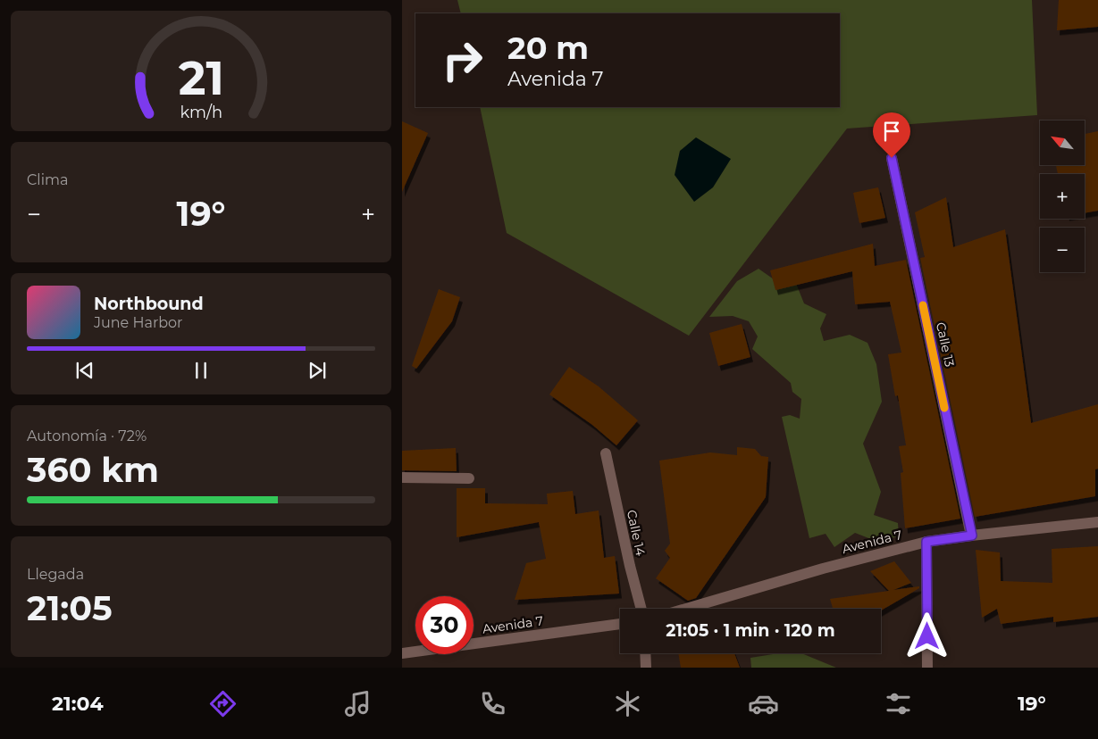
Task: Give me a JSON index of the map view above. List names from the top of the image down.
{
  "streets": {
    "street": ["Calle 13", "Calle 14", "Avenida 7"]
  },
  "crossings": [
    ["Calle 13", "Avenida 7"]
  ],
  "north": "top left",
  "page": {
    "turn": ["20 m", "Avenida 7"],
    "map_buttons": ["+", "−"],
    "tile": [
      "Clima",
      ["Autonomía · 72%", "360 km"],
      ["Llegada", "21:05"]
    ],
    "heat": ["−", "19°", "+"],
    "song": ["Northbound", "June Harbor"],
    "limit": "30",
    "trip": "21:05 · 1 min · 120 m",
    "tabs": ["21:04", "19°"],
    "gauge": ["21", "km/h"]
  }
}
